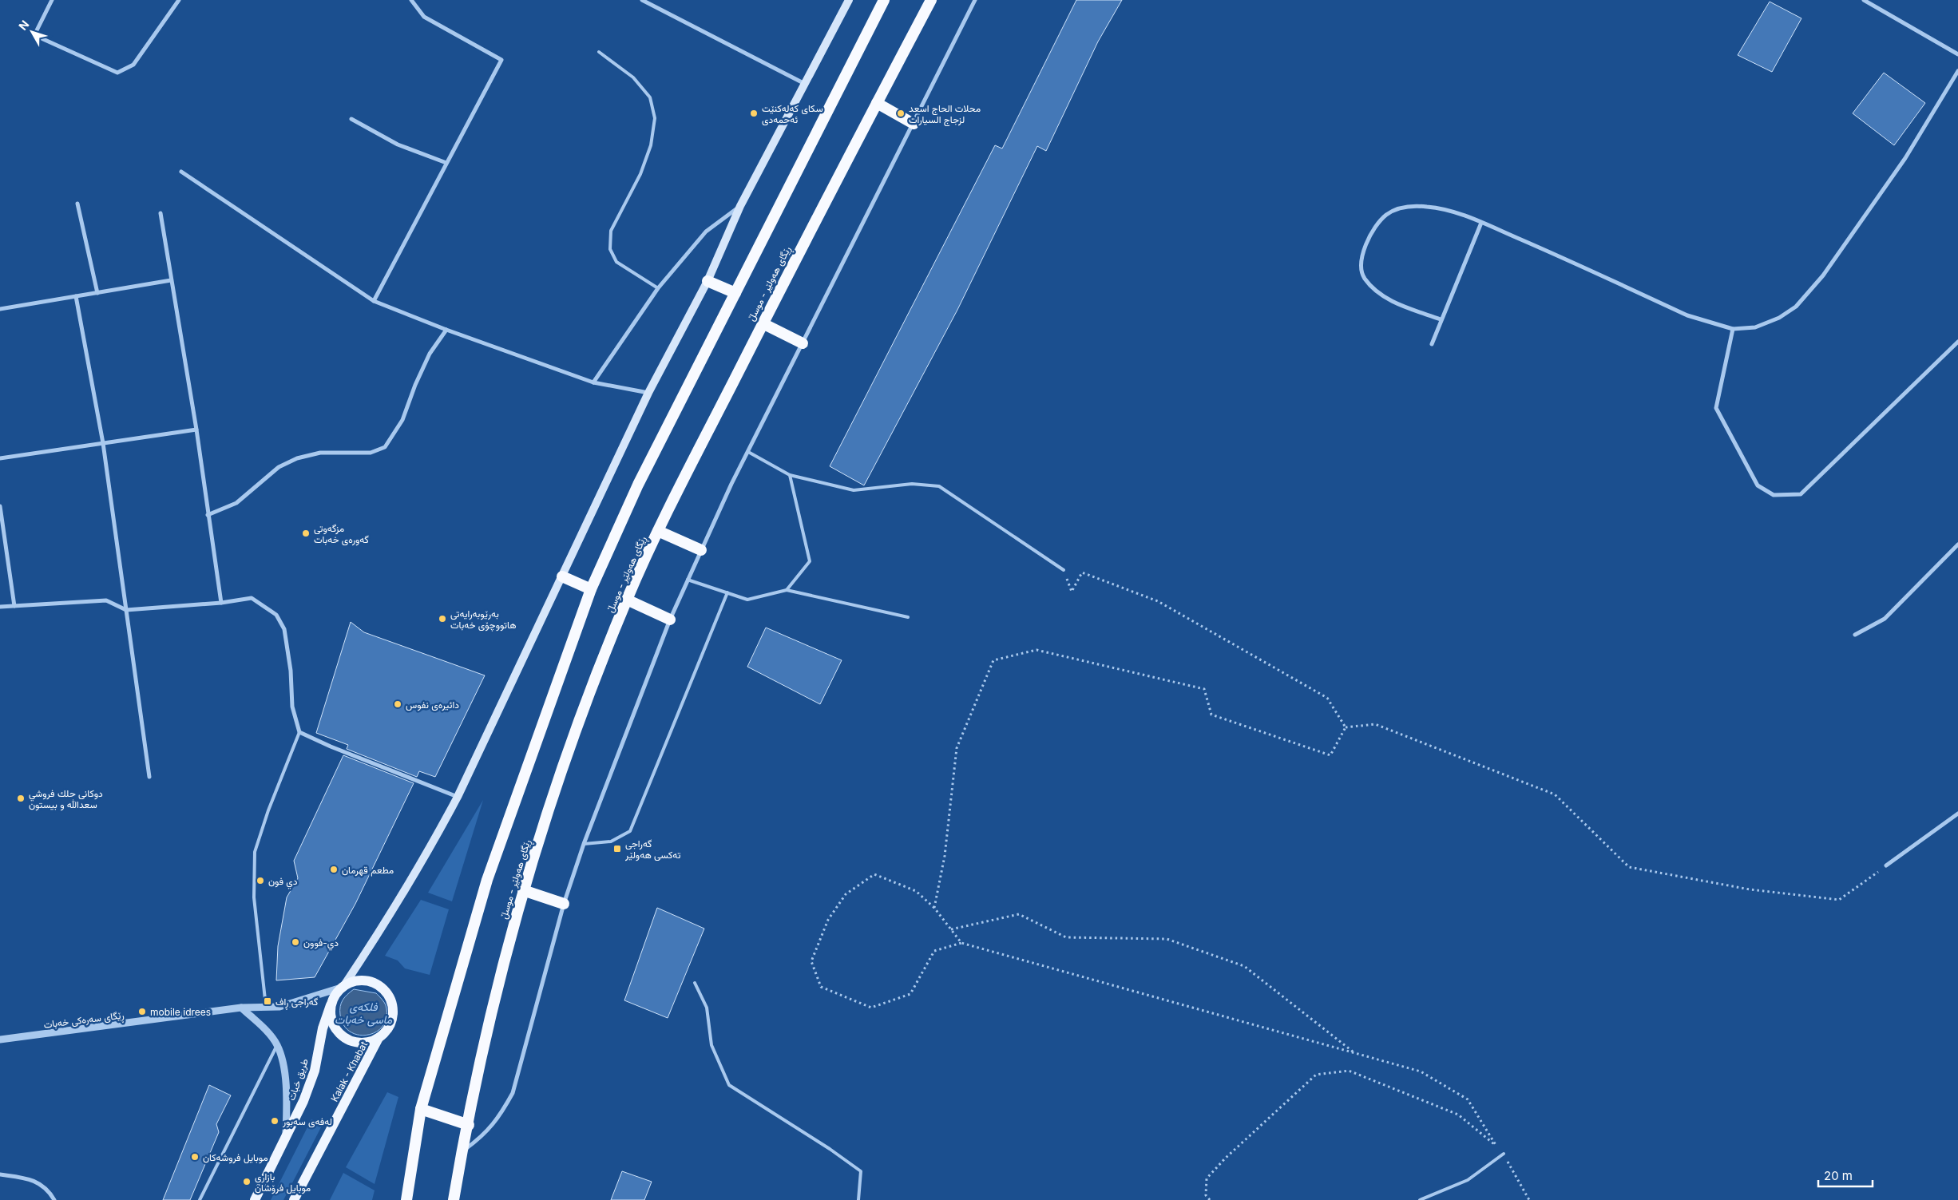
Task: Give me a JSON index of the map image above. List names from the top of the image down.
{
  "streets": {
    "highway": ["ڕێگای هەولێر - موسڵ"],
    "main road": ["Kalak - Khabat", "طريق خبات"],
    "street": ["ڕێگای سەرەکی خەبات"]
  },
  "crossings": [
    ["ڕێگای سەرەکی خەبات", "Kalak - Khabat"],
    ["ڕێگای سەرەکی خەبات", "طريق خبات"],
    ["Kalak - Khabat", "طريق خبات"]
  ],
  "water": ["فلکەی ماسی خەبات"],
  "places": {
    "other": [
      "سکای کەلەکنێت ئەحمەدی",
      "محلات الحاج اسعد لزجاج السيارات",
      "مزگەوتى گەورەى خەبات",
      "به‌رێوبه‌رایه‌تی هاتووچۆی خه‌بات",
      "دائیرەی نفوس",
      "دوكانى جلك فروشي سعدالله و بيستون",
      "مطعم قهرمان",
      "دي فون",
      "دي-فوون",
      "mobile idrees",
      "لەفەی سەبور",
      "موبایل فروشەکان",
      "بازاڕی موبایل فرۆشان"
    ],
    "transit": ["گەراجی تەکسی هەولێر", "گەراجی ڕاف"]
  },
  "scale_bar": "20 m",
  "north": "top left"
}
